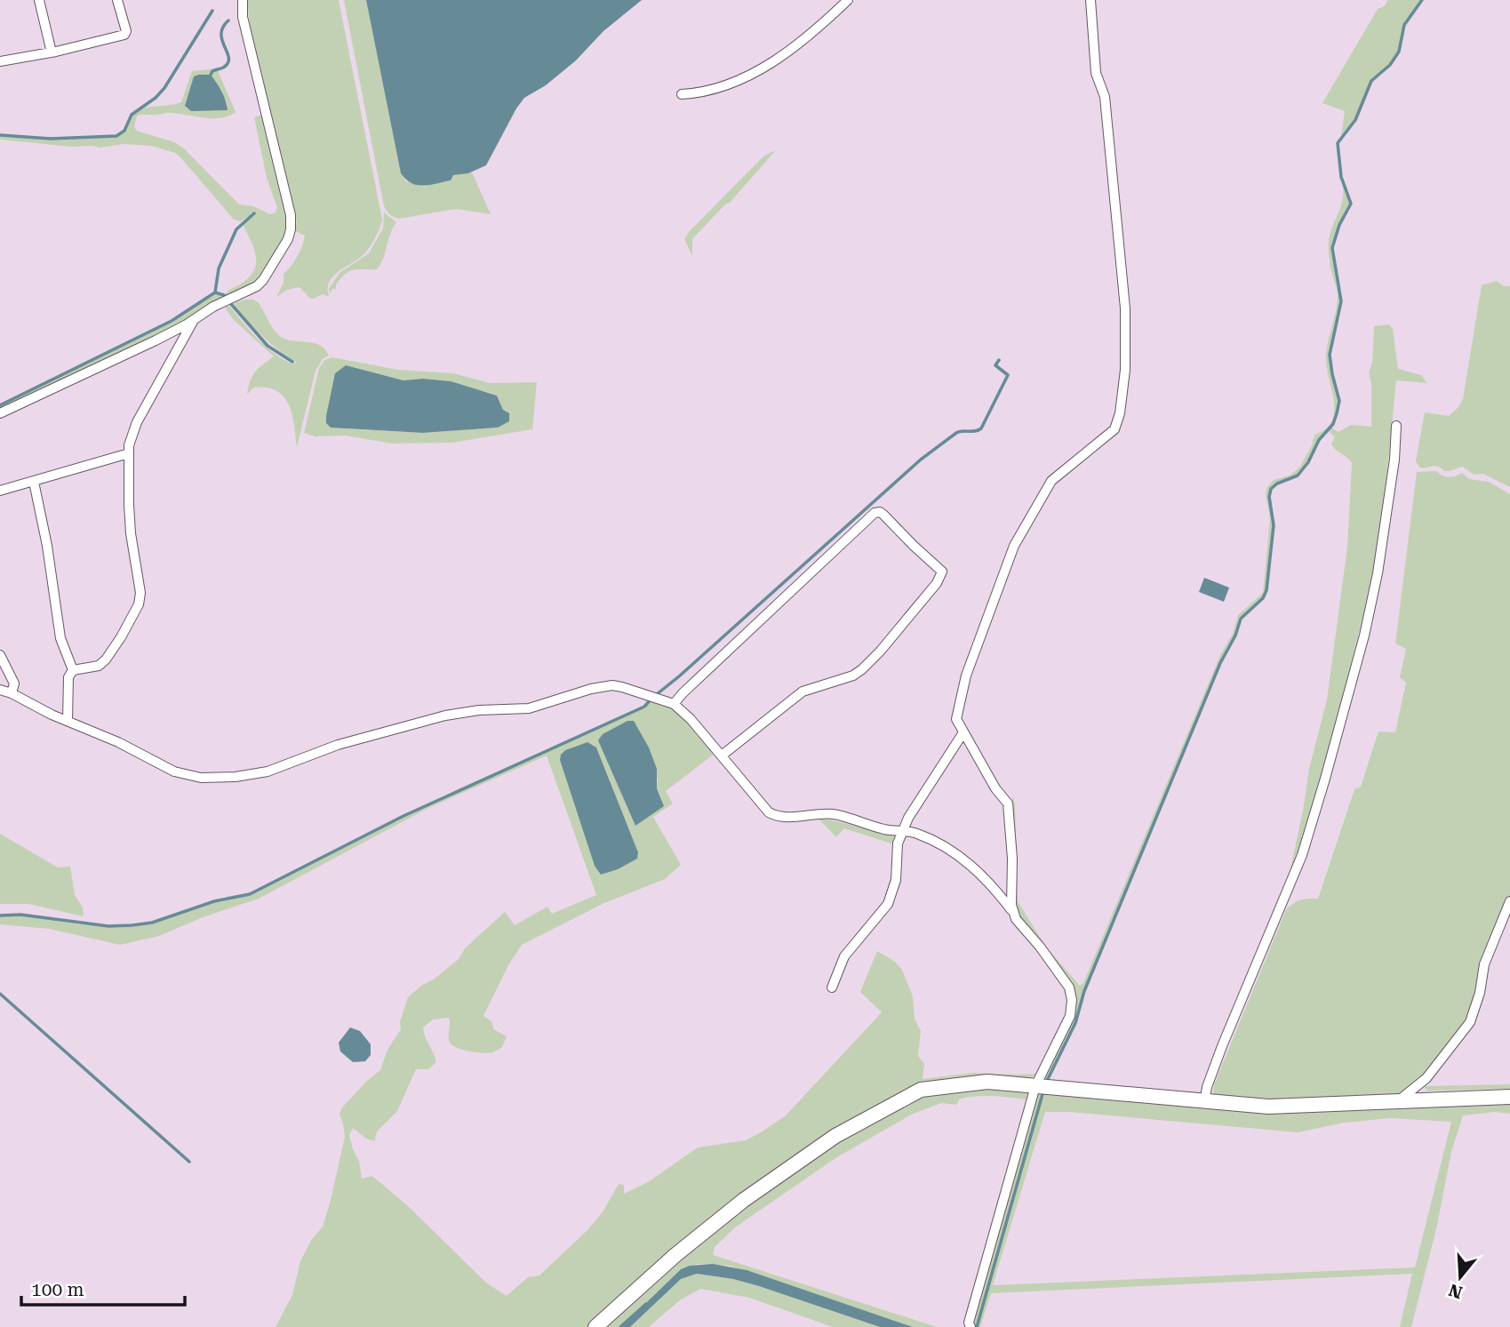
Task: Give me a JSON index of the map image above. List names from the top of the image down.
{
  "scale_bar": "100 m",
  "north": "bottom"
}
